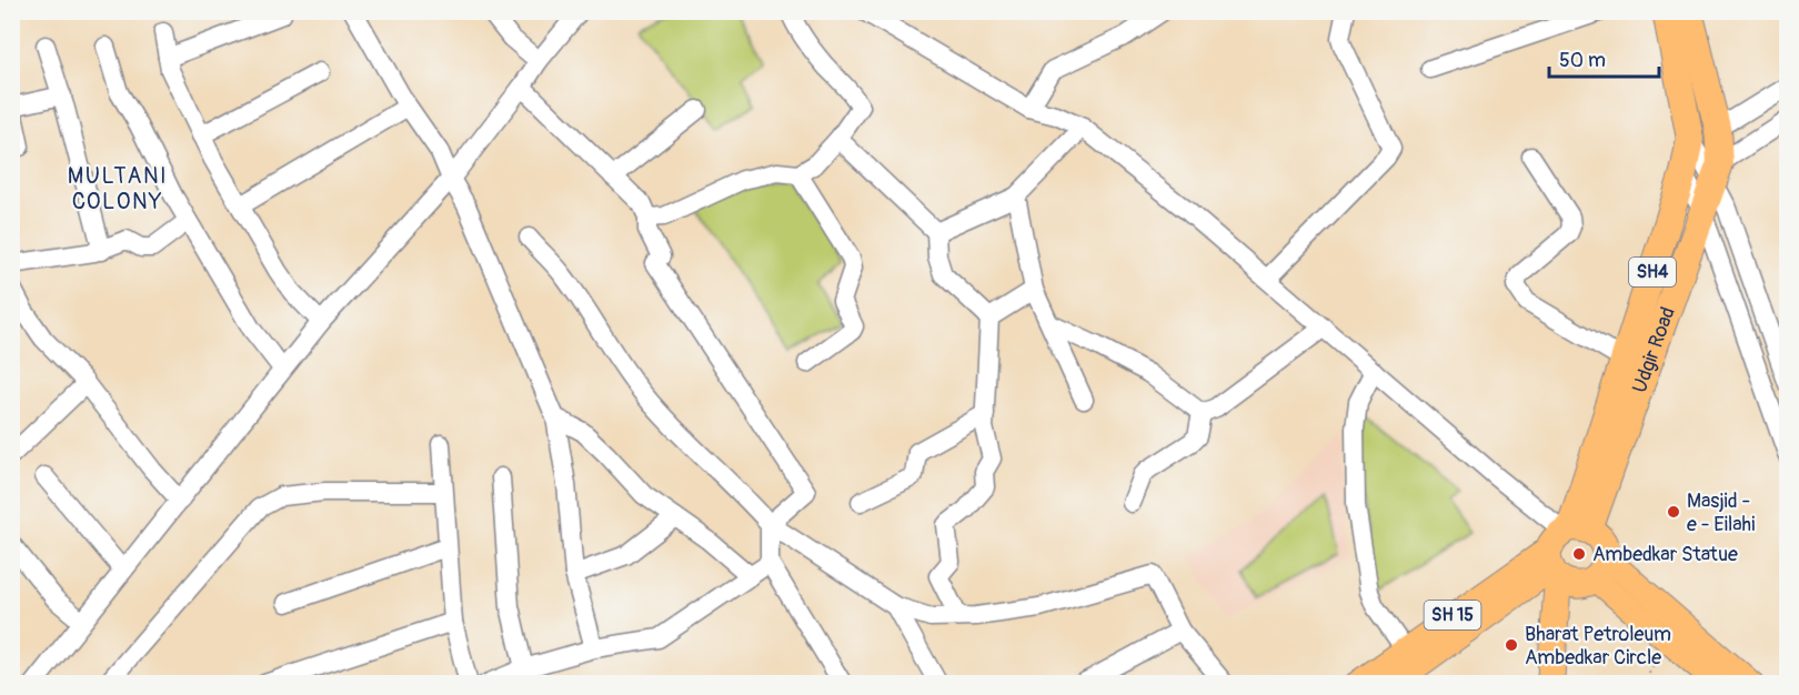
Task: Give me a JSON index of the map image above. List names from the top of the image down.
{
  "streets": {
    "highway": ["SH4", "Udgir Road"],
    "main road": ["SH 15"]
  },
  "crossings": [
    ["Udgir Road", "SH 15"]
  ],
  "districts": ["MULTANI COLONY"],
  "places": ["Masjid - e - Eilahi", "Ambedkar Statue", "Bharat Petroleum Ambedkar Circle"],
  "scale_bar": "50 m"
}
